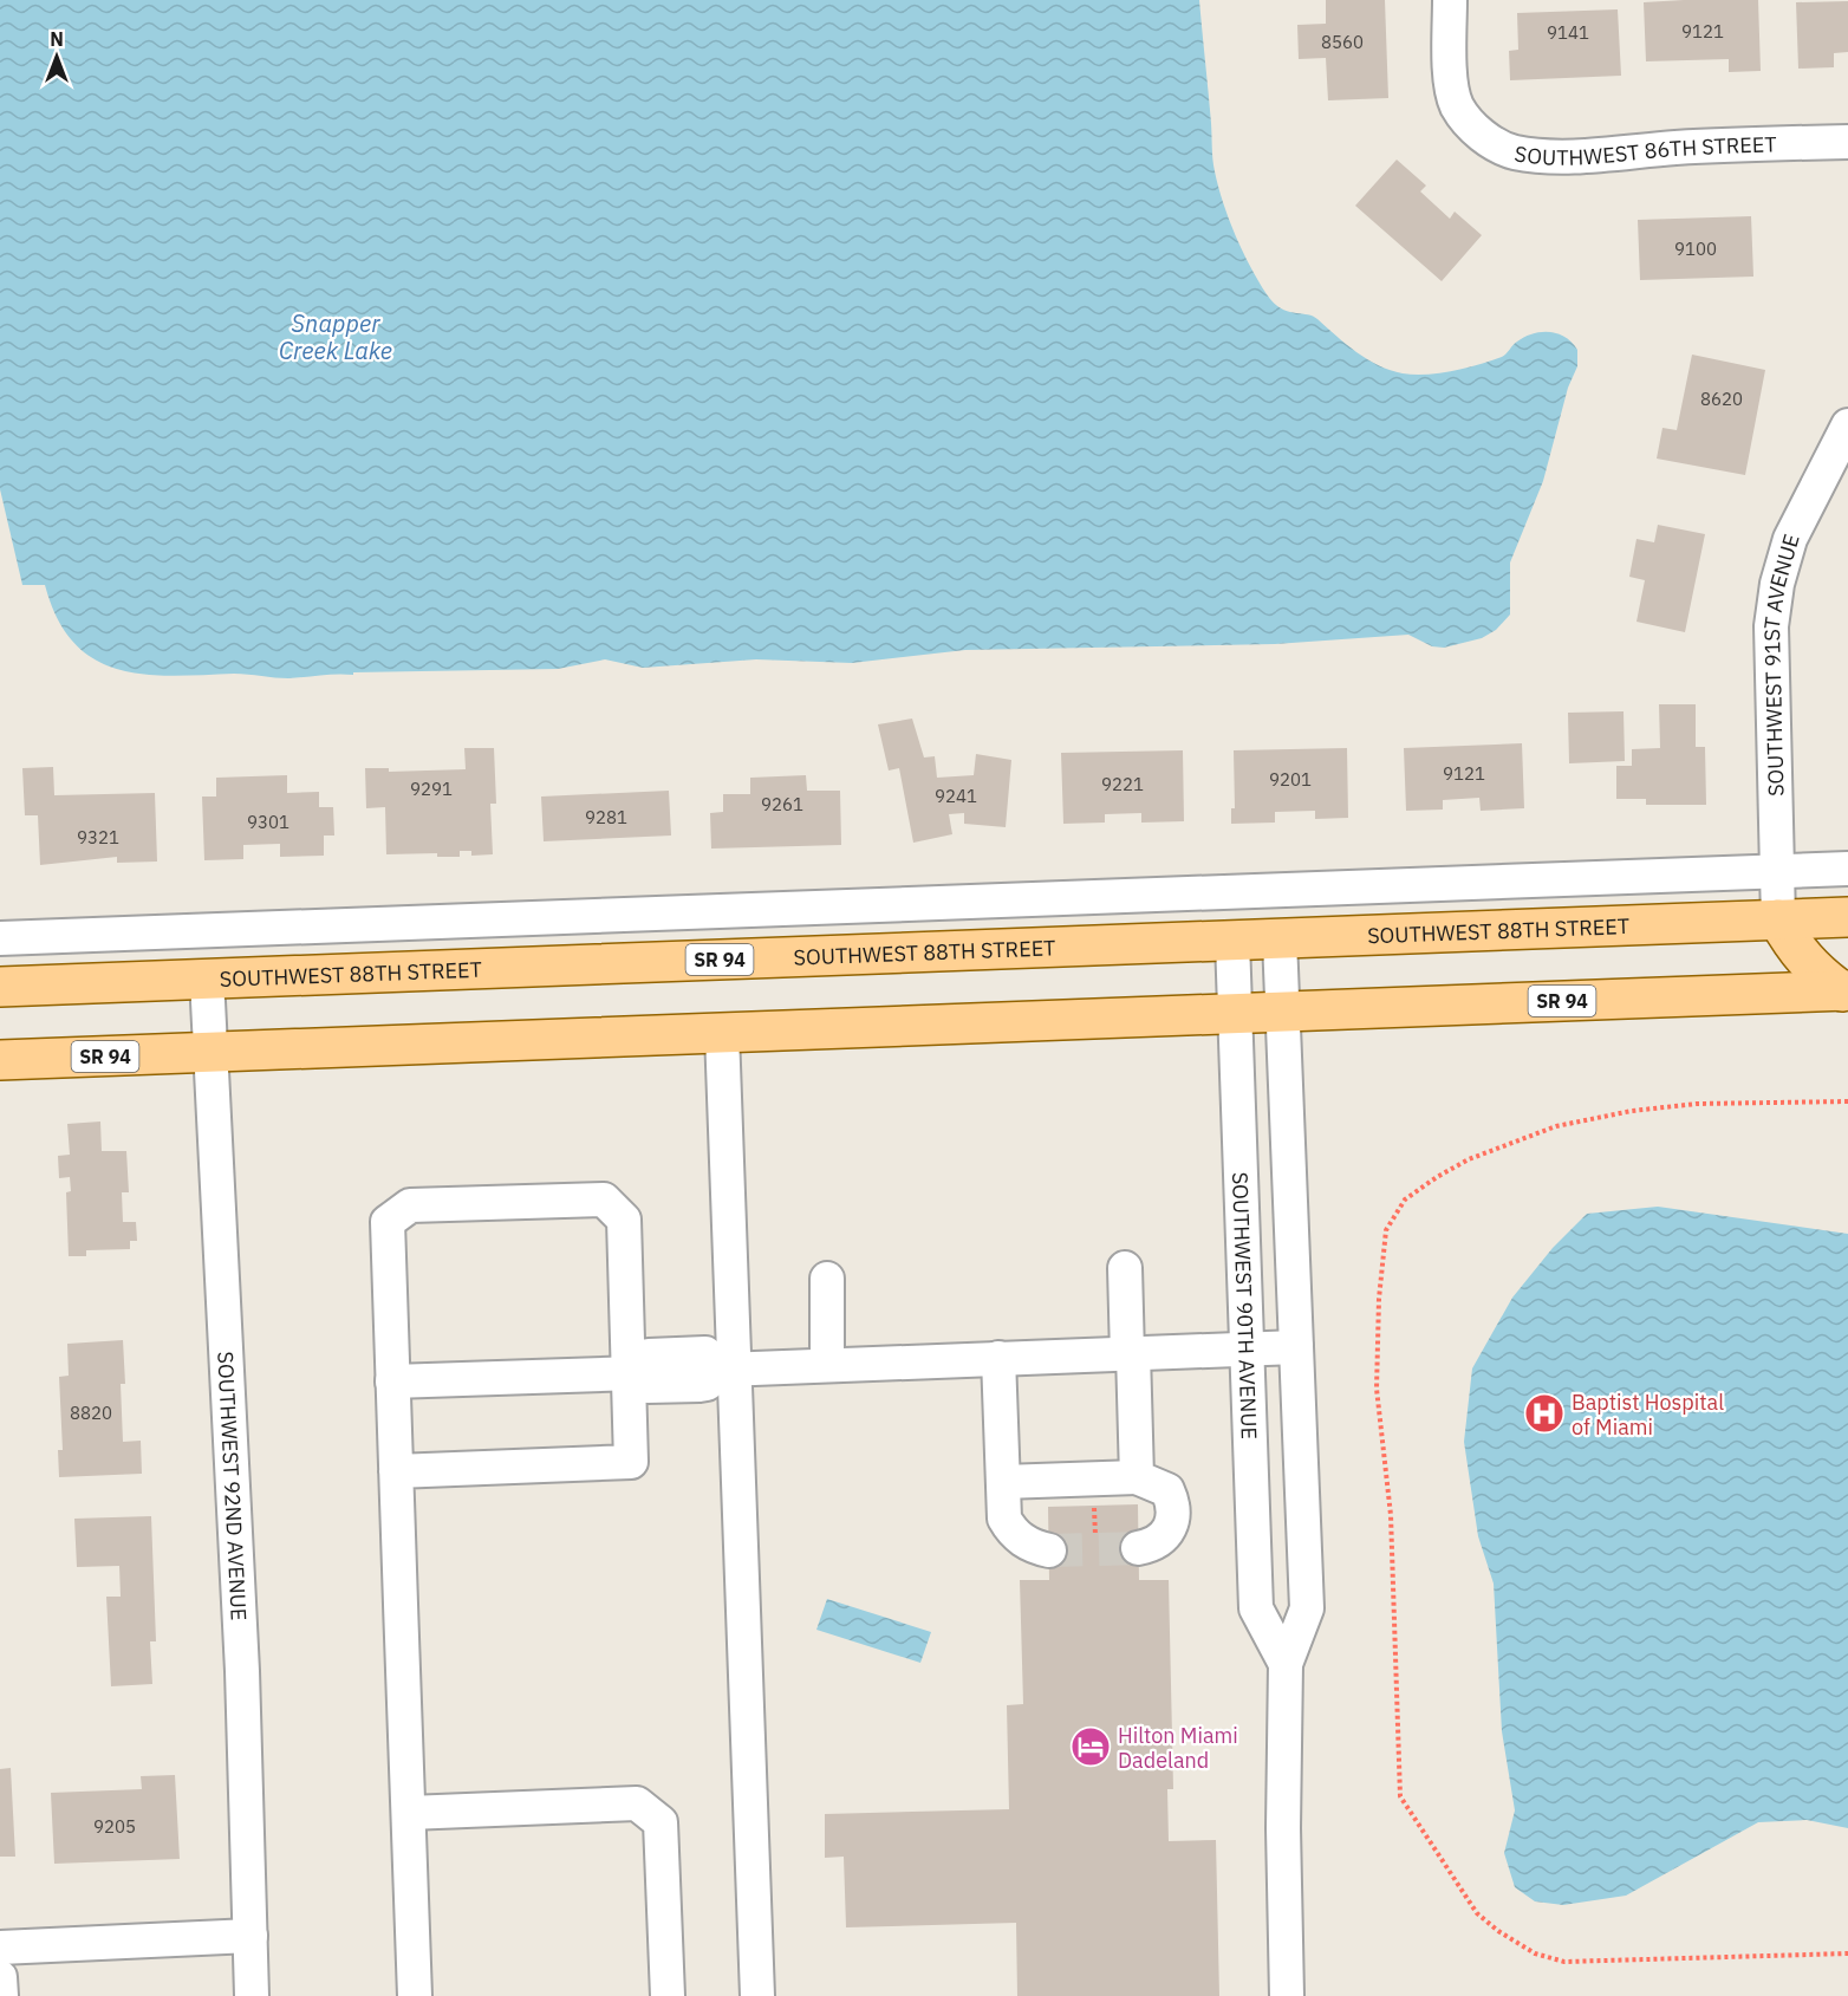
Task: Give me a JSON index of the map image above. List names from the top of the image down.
{
  "streets": {
    "main road": ["SOUTHWEST 88TH STREET", "SR 94"],
    "street": [
      "SOUTHWEST 86TH STREET",
      "SOUTHWEST 91ST AVENUE",
      "SOUTHWEST 90TH AVENUE",
      "SOUTHWEST 92ND AVENUE"
    ]
  },
  "crossings": [
    ["SOUTHWEST 91ST AVENUE", "SOUTHWEST 88TH STREET"],
    ["SOUTHWEST 88TH STREET", "SOUTHWEST 90TH AVENUE"],
    ["SOUTHWEST 88TH STREET", "SOUTHWEST 92ND AVENUE"],
    ["SR 94", "SOUTHWEST 90TH AVENUE"],
    ["SR 94", "SOUTHWEST 92ND AVENUE"]
  ],
  "water": ["Snapper Creek Lake"],
  "places": {
    "hospital": ["Baptist Hospital of Miami"],
    "hotel": ["Hilton Miami Dadeland"]
  },
  "house_numbers": [
    "9121",
    "9141",
    "8560",
    "9100",
    "8620",
    "9121",
    "9201",
    "9221",
    "9291",
    "9241",
    "9261",
    "9281",
    "9301",
    "9321",
    "8820",
    "9205"
  ],
  "north": "top"
}
